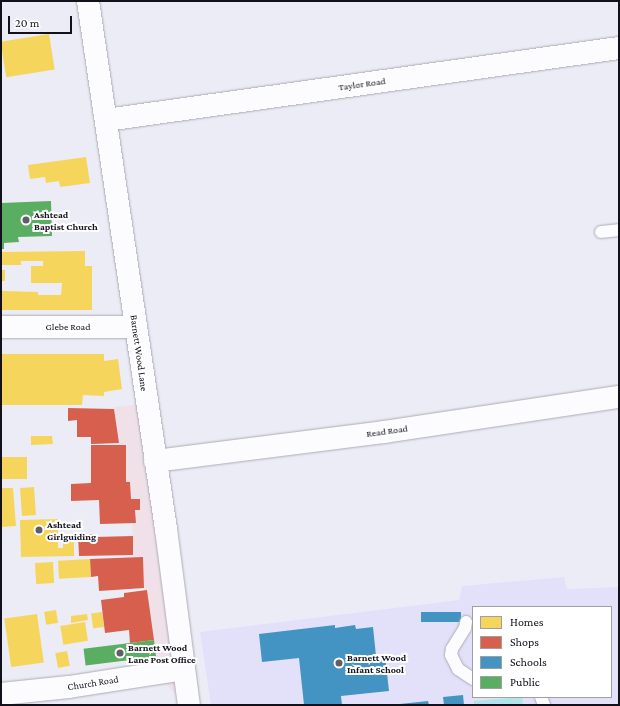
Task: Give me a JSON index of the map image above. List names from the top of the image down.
{
  "streets": {
    "street": [
      "Taylor Road",
      "Glebe Road",
      "Barnett Wood Lane",
      "Read Road",
      "Church Road"
    ]
  },
  "crossings": [
    ["Taylor Road", "Barnett Wood Lane"],
    ["Glebe Road", "Barnett Wood Lane"],
    ["Barnett Wood Lane", "Read Road"],
    ["Barnett Wood Lane", "Church Road"]
  ],
  "places": [
    "Ashtead Baptist Church",
    "Ashtead Girlguiding",
    "Barnett Wood Lane Post Office",
    "Barnett Wood Infant School"
  ],
  "legend": [
    "Homes",
    "Shops",
    "Schools",
    "Public"
  ],
  "scale_bar": "20 m"
}
